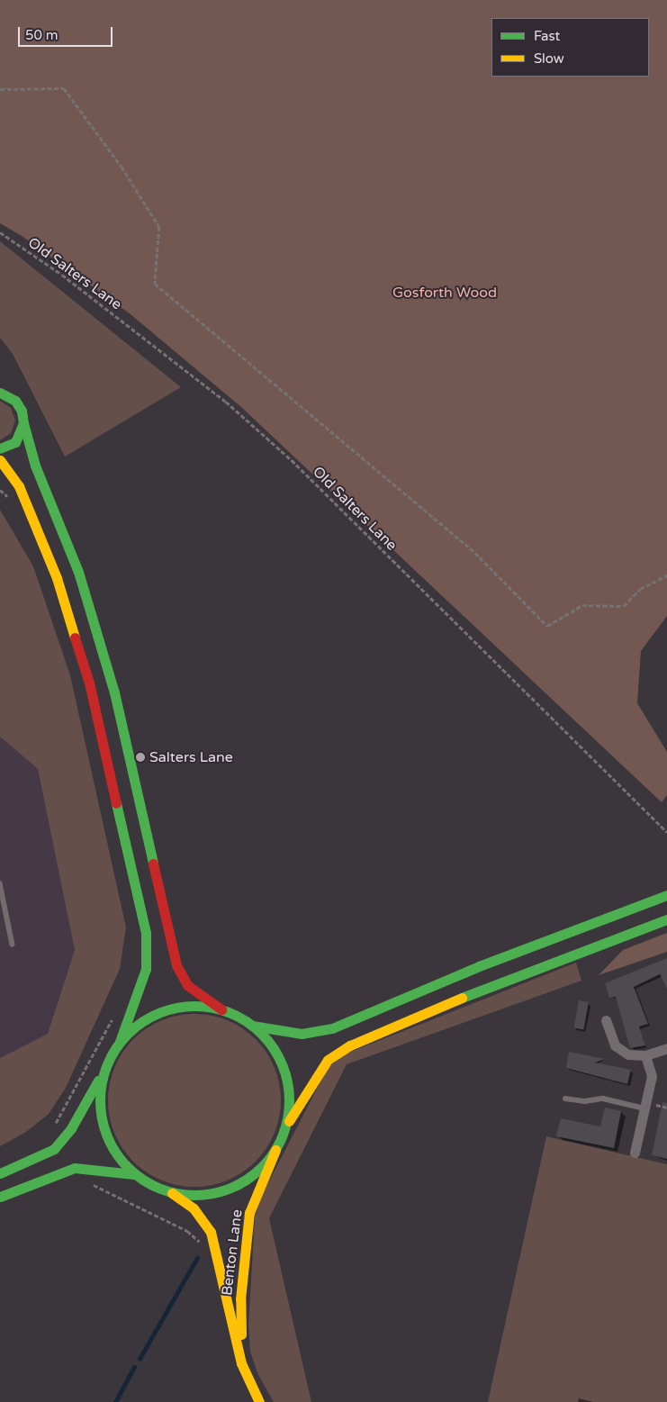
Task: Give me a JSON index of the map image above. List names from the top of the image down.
{
  "streets": {
    "main road": ["Benton Lane"],
    "path": ["Old Salters Lane"]
  },
  "parks": ["Gosforth Wood"],
  "places": ["Salters Lane"],
  "legend": ["Fast", "Slow"],
  "scale_bar": "50 m"
}
